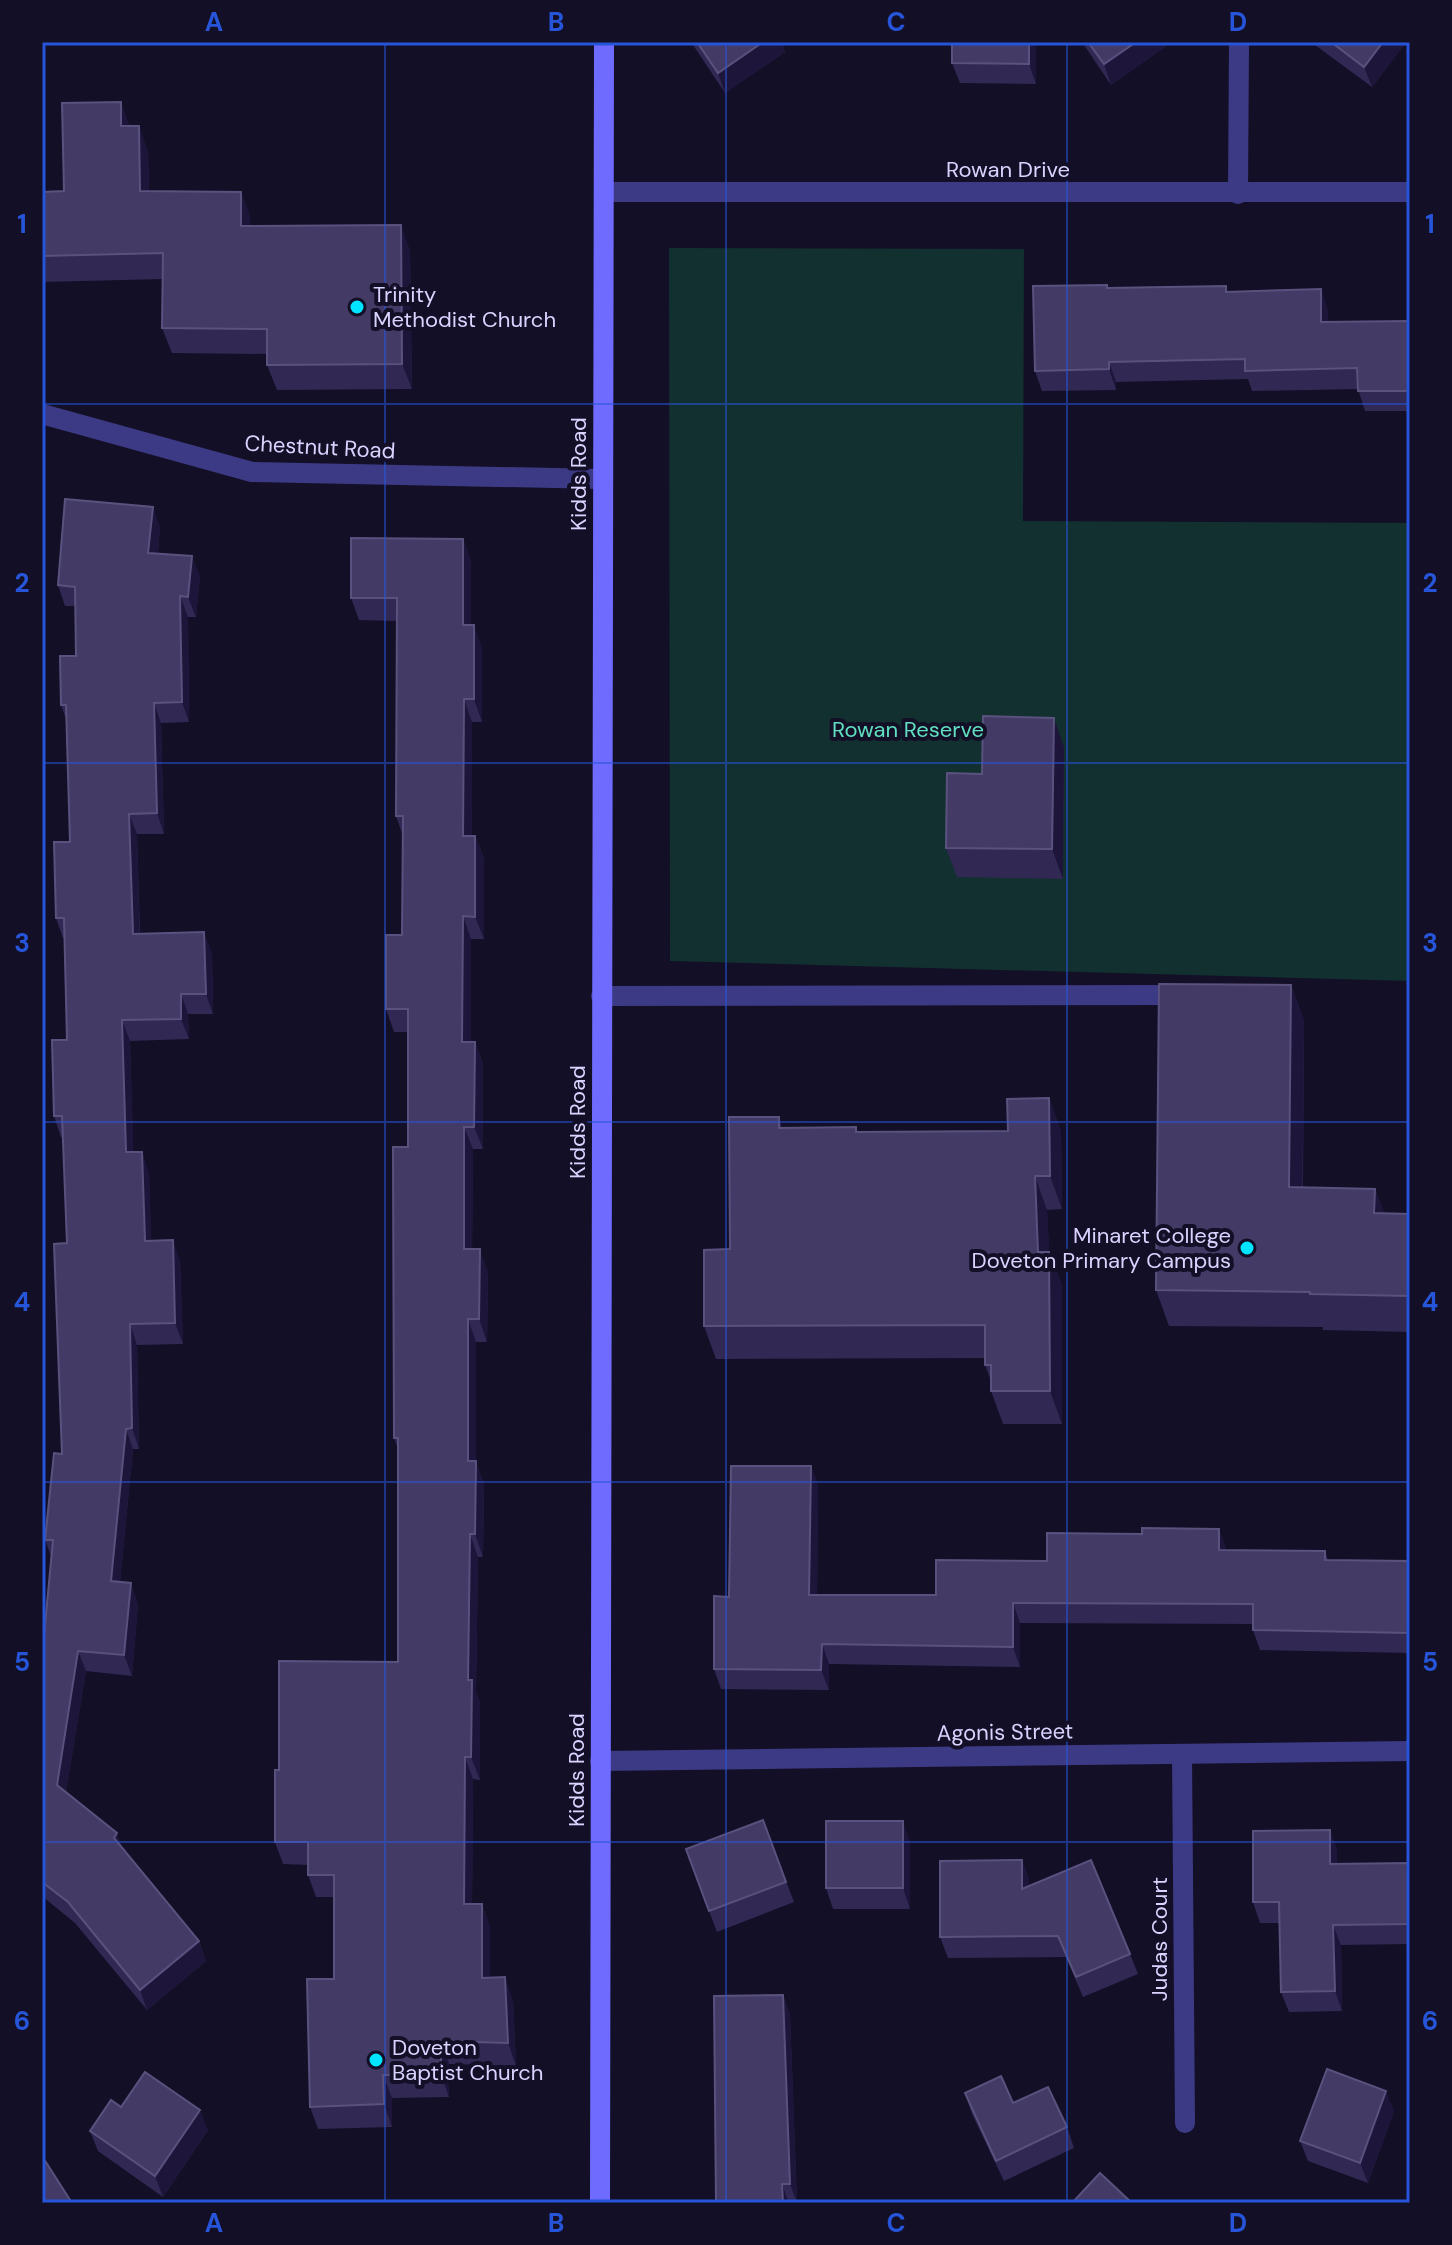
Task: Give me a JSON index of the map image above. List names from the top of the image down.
{
  "streets": {
    "main road": ["Kidds Road"],
    "street": [
      "Rowan Drive",
      "Chestnut Road",
      "Agonis Street",
      "Judas Court"
    ]
  },
  "crossings": [
    ["Rowan Drive", "Kidds Road"],
    ["Chestnut Road", "Kidds Road"],
    ["Kidds Road", "Agonis Street"],
    ["Agonis Street", "Judas Court"]
  ],
  "parks": ["Rowan Reserve"],
  "places": ["Trinity Methodist Church", "Minaret College Doveton Primary Campus", "Doveton Baptist Church"],
  "grid": {
    "columns": [
      "A",
      "B",
      "C",
      "D"
    ],
    "rows": [
      "1",
      "2",
      "3",
      "4",
      "5",
      "6"
    ]
  }
}
